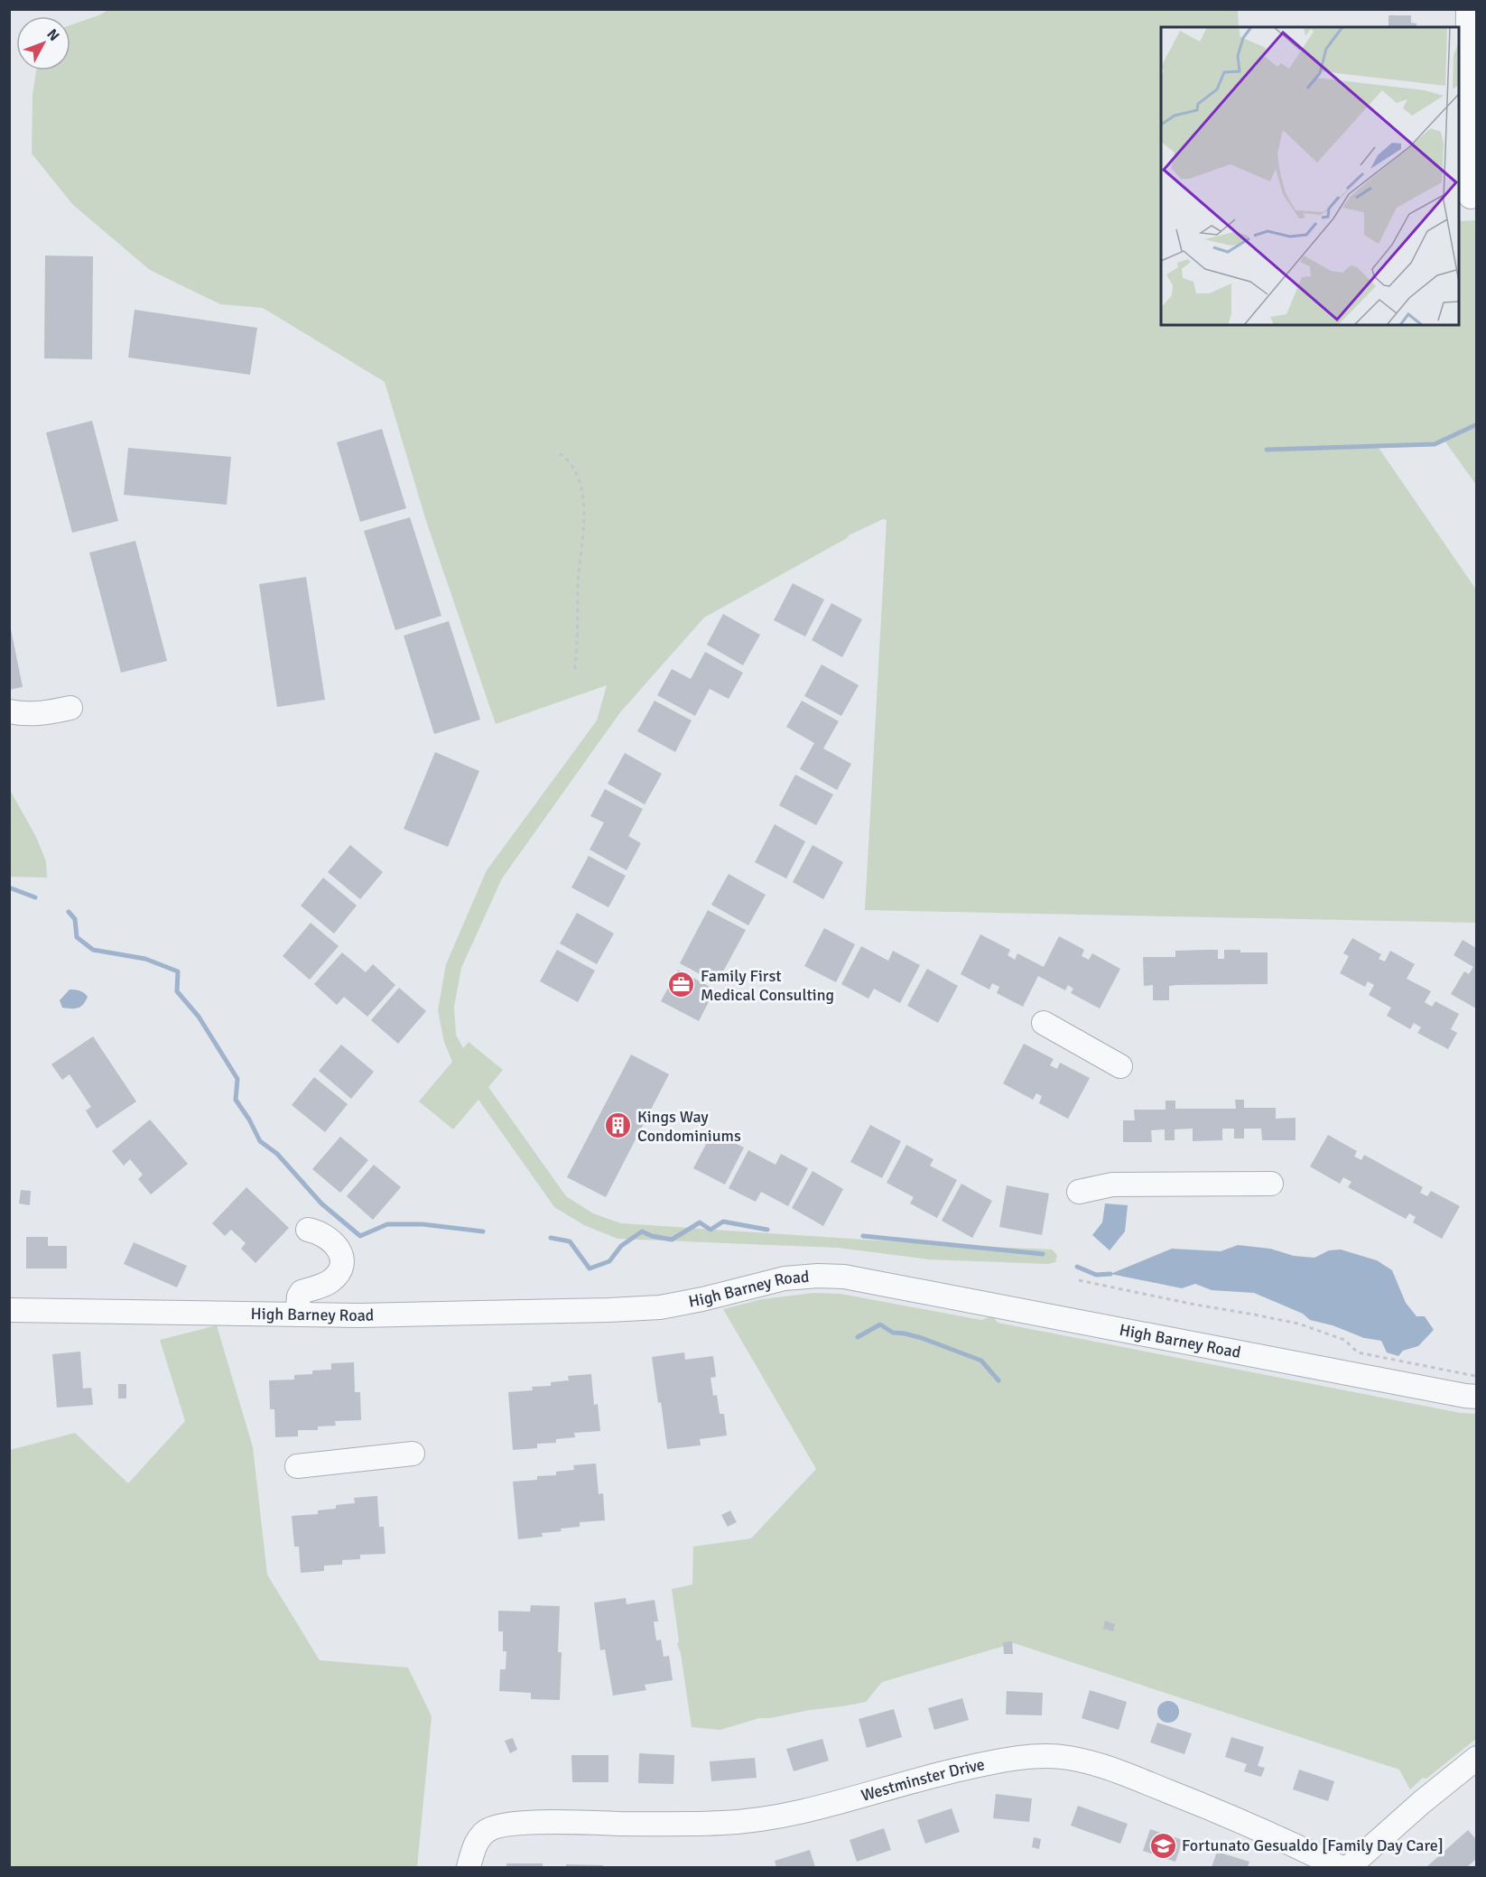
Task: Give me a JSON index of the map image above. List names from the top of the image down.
{
  "streets": {
    "street": ["High Barney Road", "Westminster Drive"]
  },
  "places": {
    "office": ["Family First Medical Consulting"],
    "building": ["Kings Way Condominiums"],
    "school or university": ["Fortunato Gesualdo [Family Day Care]"]
  },
  "north": "top right"
}
